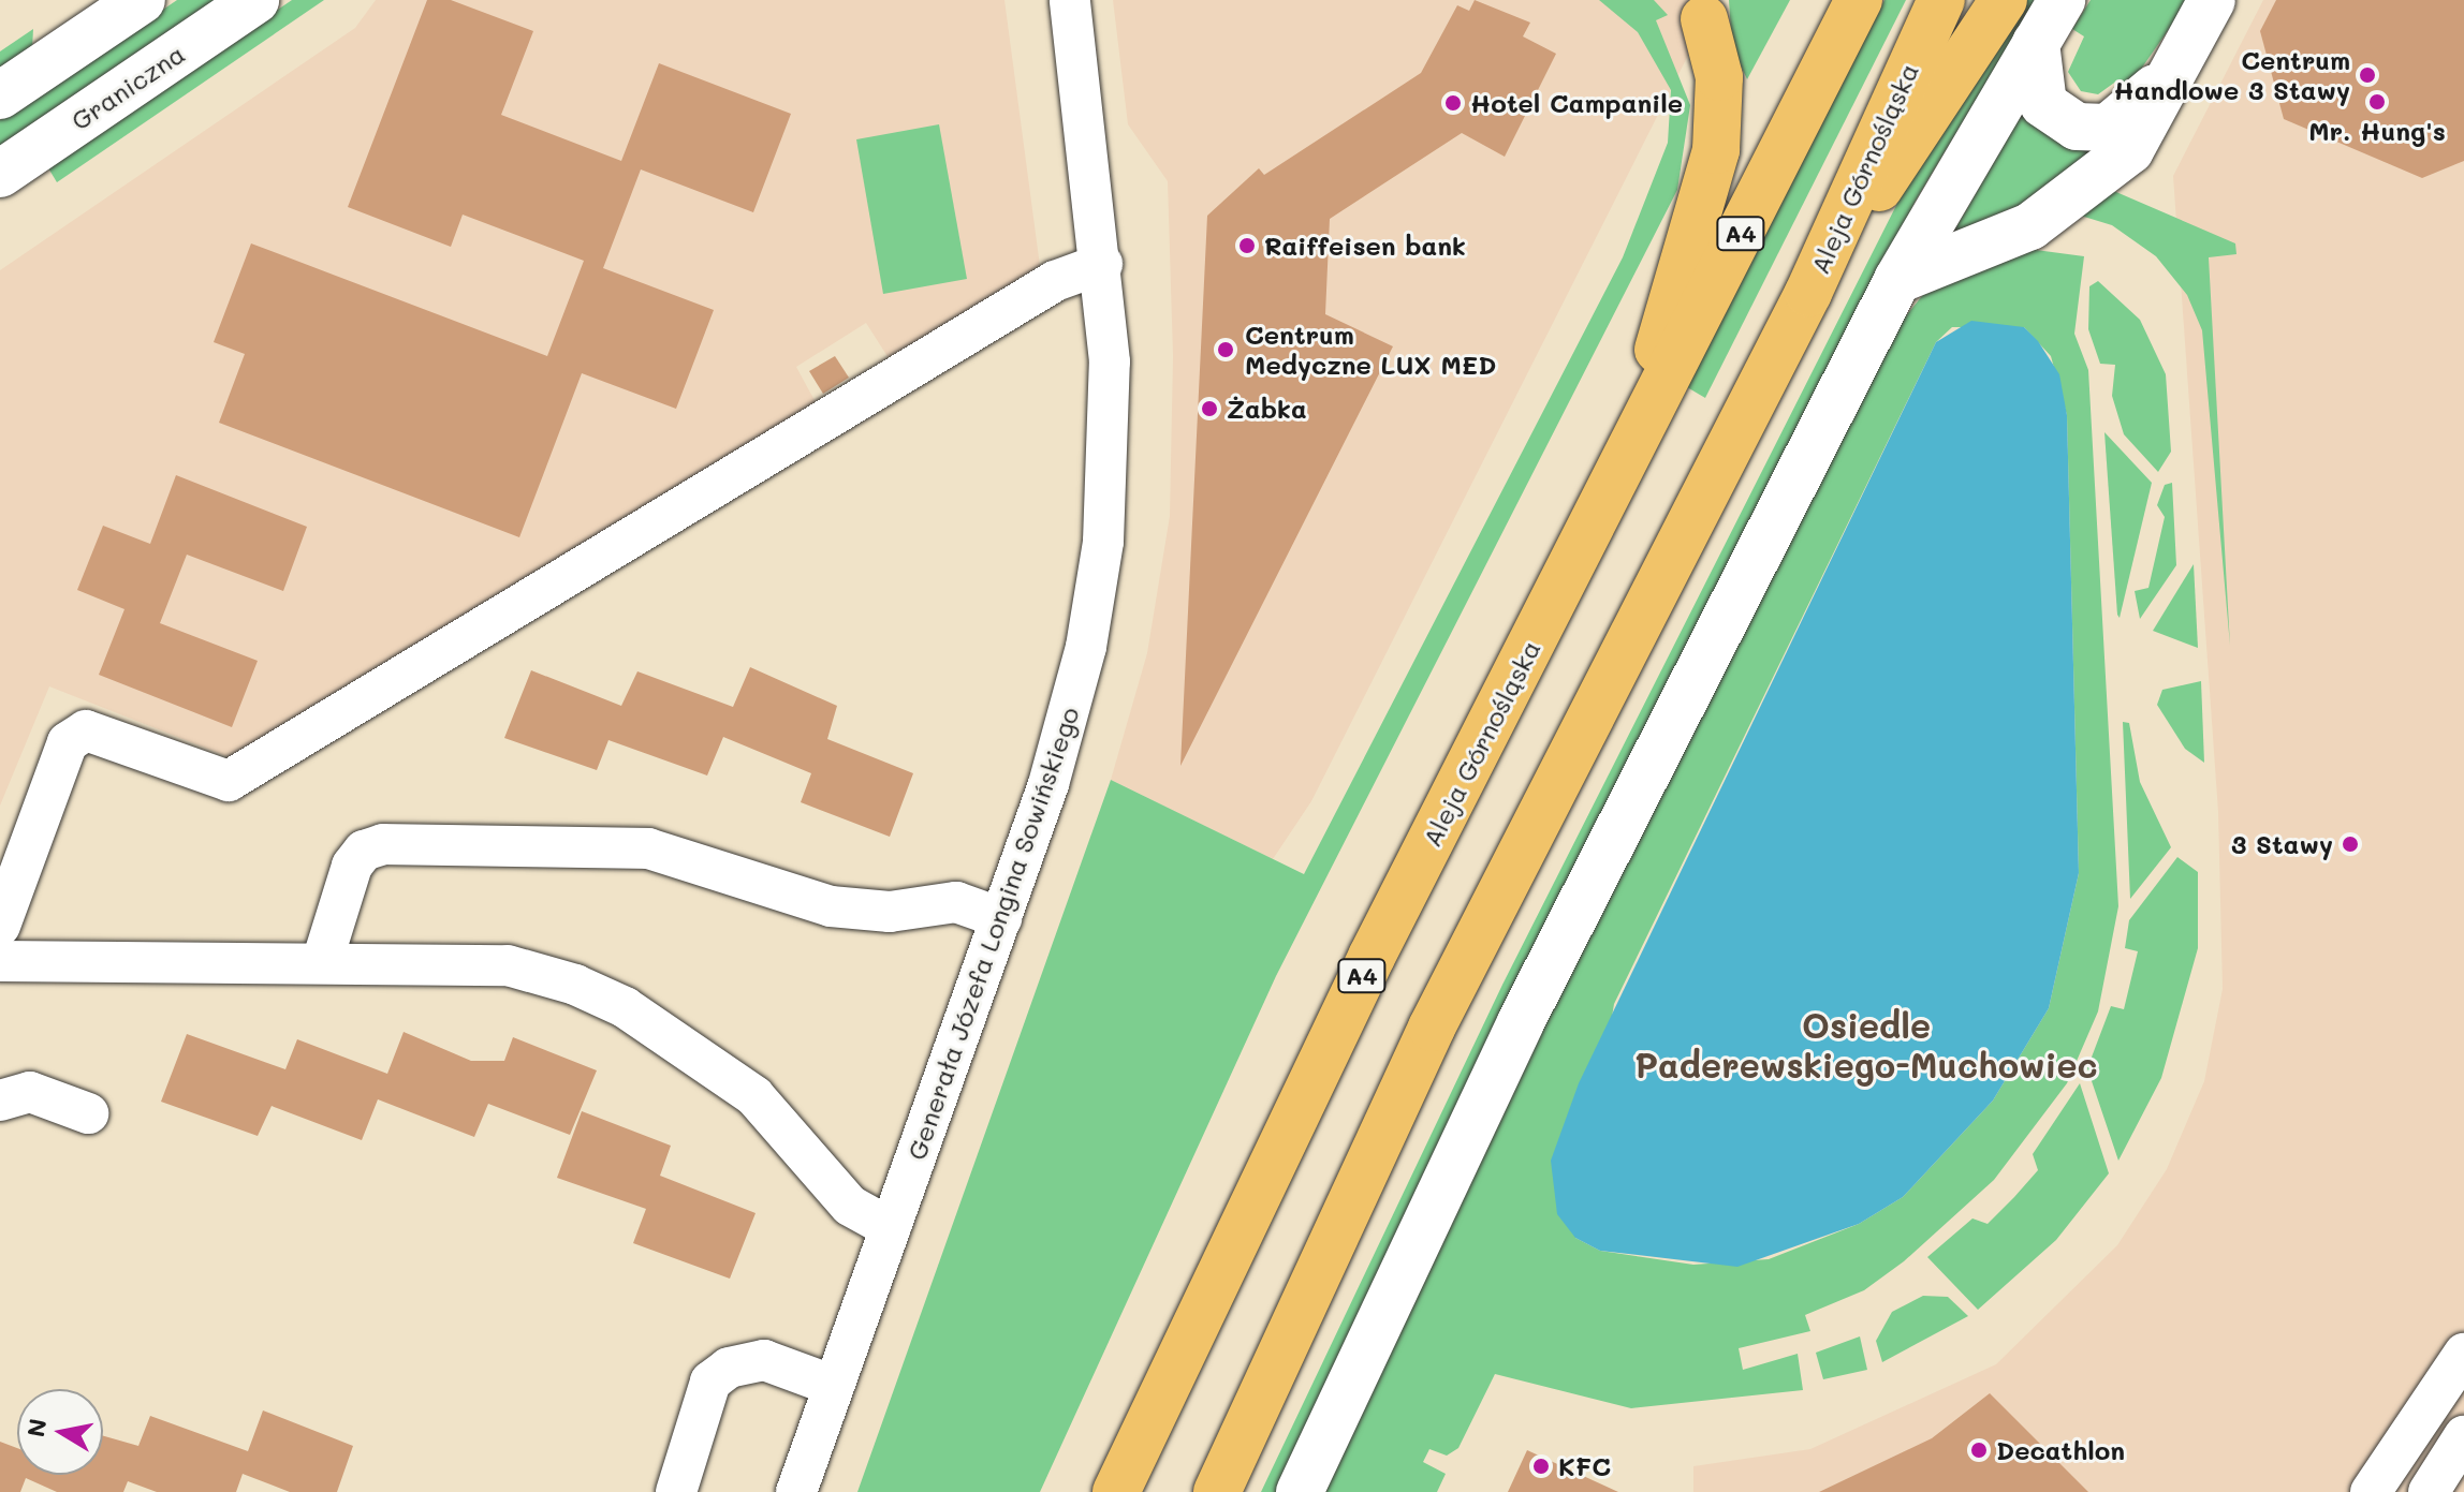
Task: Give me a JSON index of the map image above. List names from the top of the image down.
{
  "streets": {
    "highway": ["Aleja Górnośląska", "A4"],
    "street": ["Graniczna", "Generała Józefa Longina Sowińskiego"]
  },
  "districts": ["Osiedle Paderewskiego-Muchowiec"],
  "places": [
    "Centrum Handlowe 3 Stawy",
    "Mr. Hung's",
    "Hotel Campanile",
    "Raiffeisen bank",
    "Centrum Medyczne LUX MED",
    "Żabka",
    "3 Stawy",
    "Decathlon",
    "KFC"
  ],
  "north": "left"
}
